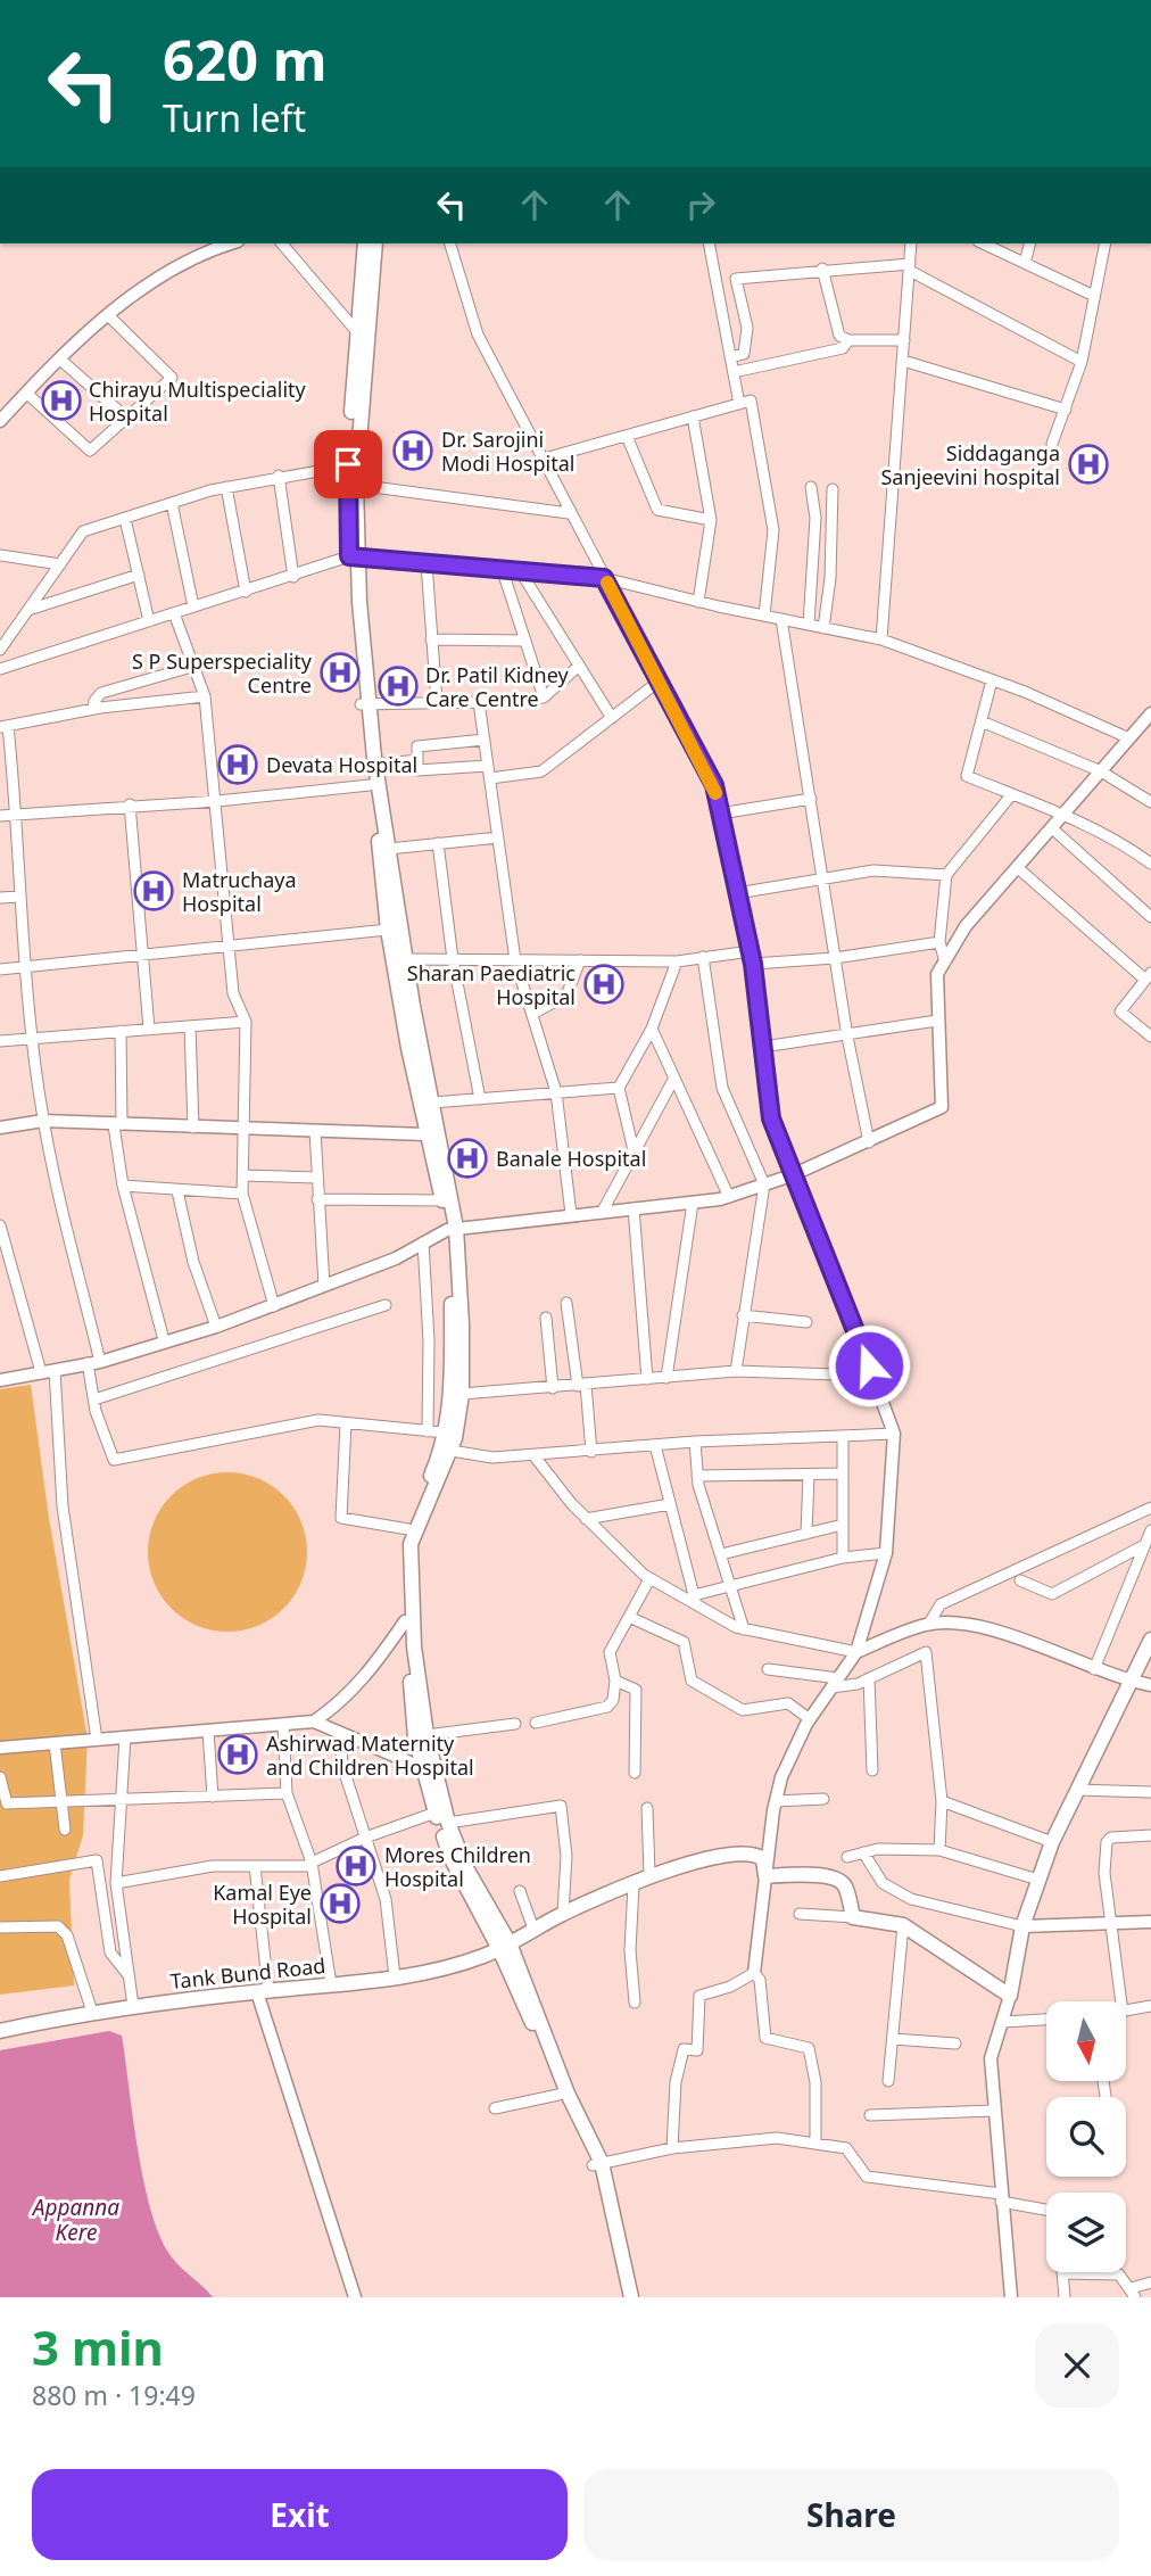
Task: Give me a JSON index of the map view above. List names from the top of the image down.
{
  "streets": {
    "main road": ["Tank Bund Road"]
  },
  "water": ["Appanna Kere"],
  "places": {
    "hospital": [
      "Chirayu Multispeciality Hospital",
      "Dr. Sarojini Modi Hospital",
      "Siddaganga Sanjeevini hospital",
      "S P Superspeciality Centre",
      "Dr. Patil Kidney Care Centre",
      "Devata Hospital",
      "Matruchaya Hospital",
      "Sharan Paediatric Hospital",
      "Banale Hospital",
      "Ashirwad Maternity and Children Hospital",
      "Mores Children Hospital",
      "Kamal Eye Hospital"
    ]
  },
  "north": "bottom",
  "page": {
    "turn": ["620 m", "Turn left"],
    "heading": ["3 min", "880 m · 19:49"],
    "buttons": ["Exit", "Share"]
  }
}
